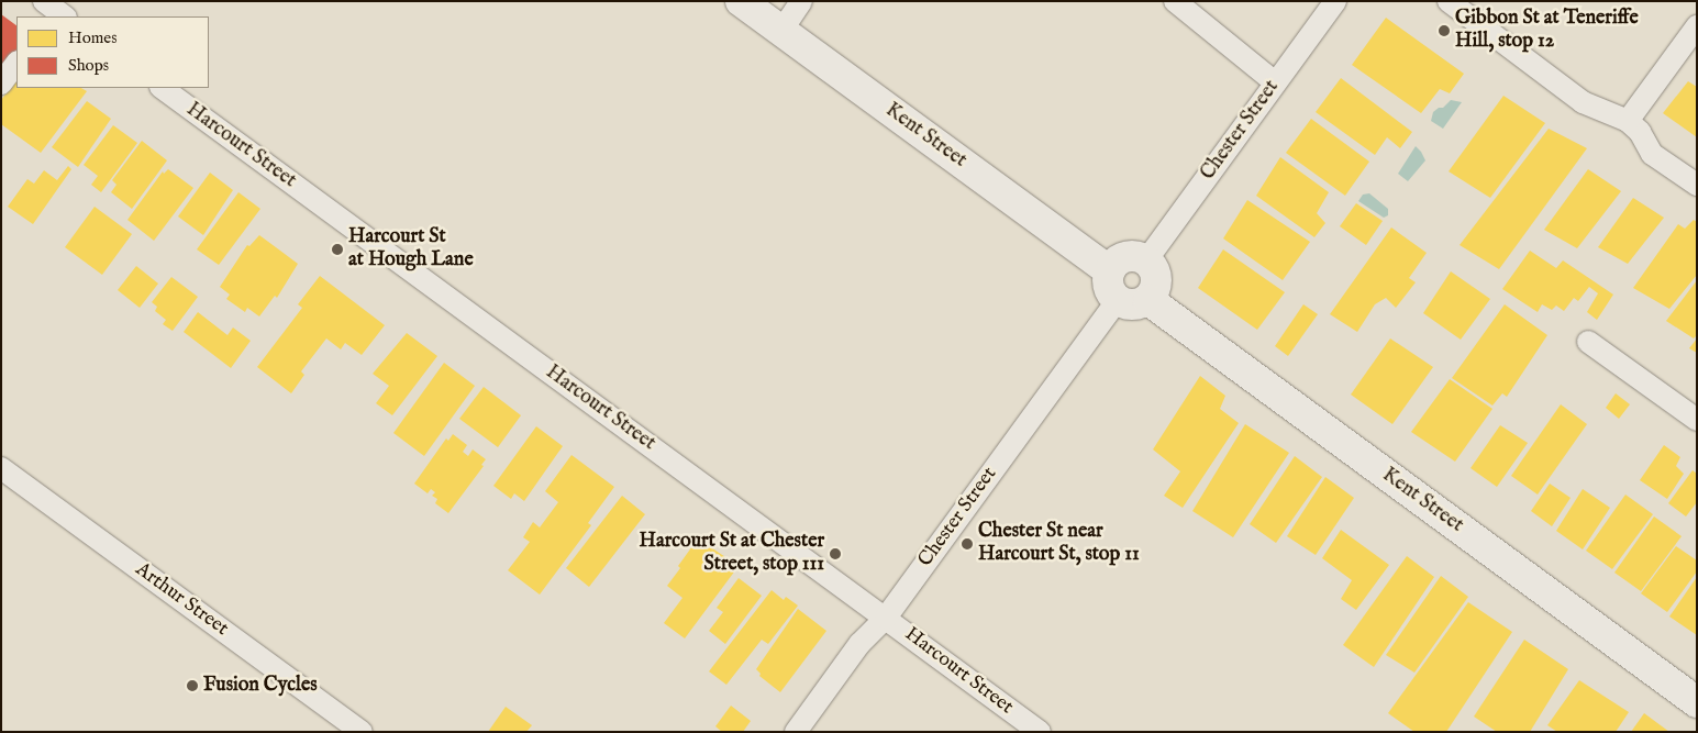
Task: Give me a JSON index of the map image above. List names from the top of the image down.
{
  "streets": {
    "street": [
      "Chester Street",
      "Kent Street",
      "Harcourt Street",
      "Arthur Street"
    ]
  },
  "crossings": [
    ["Chester Street", "Kent Street"],
    ["Chester Street", "Harcourt Street"]
  ],
  "places": [
    "Gibbon St at Teneriffe Hill, stop 12",
    "Harcourt St at Hough Lane",
    "Chester St near Harcourt St, stop 11",
    "Harcourt St at Chester Street, stop 111",
    "Fusion Cycles"
  ],
  "legend": ["Homes", "Shops"]
}
